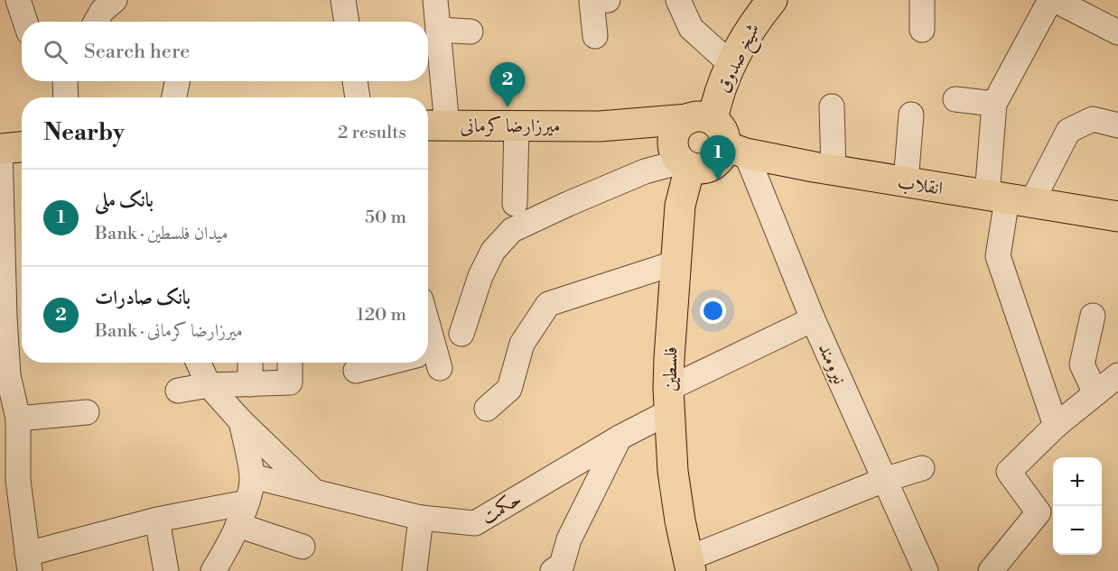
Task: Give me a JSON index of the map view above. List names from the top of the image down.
{
  "streets": {
    "main road": [
      "شیخ صدوق",
      "میرزارضا کرمانی",
      "انقلاب",
      "فلسطین"
    ],
    "street": ["نیرومند", "حکمت"]
  },
  "crossings": [
    ["شیخ صدوق", "انقلاب"],
    ["شیخ صدوق", "نیرومند"],
    ["شیخ صدوق", "فلسطین"],
    ["میرزارضا کرمانی", "انقلاب"],
    ["انقلاب", "نیرومند"],
    ["انقلاب", "فلسطین"],
    ["نیرومند", "فلسطین"],
    ["نیرومند", "حکمت"],
    ["فلسطین", "حکمت"]
  ],
  "page": {
    "search": "Search here",
    "pins": ["2", "1"],
    "heading": ["Nearby", "2 results"],
    "list": [
      {
        "mark": "1",
        "name": "بانک ملی",
        "note": "Bank · میدان فلسطین",
        "value": "50 m"
      },
      {
        "mark": "2",
        "name": "بانک صادرات",
        "note": "Bank · میرزارضا کرمانی",
        "value": "120 m"
      }
    ],
    "map_buttons": ["+", "−"]
  }
}
